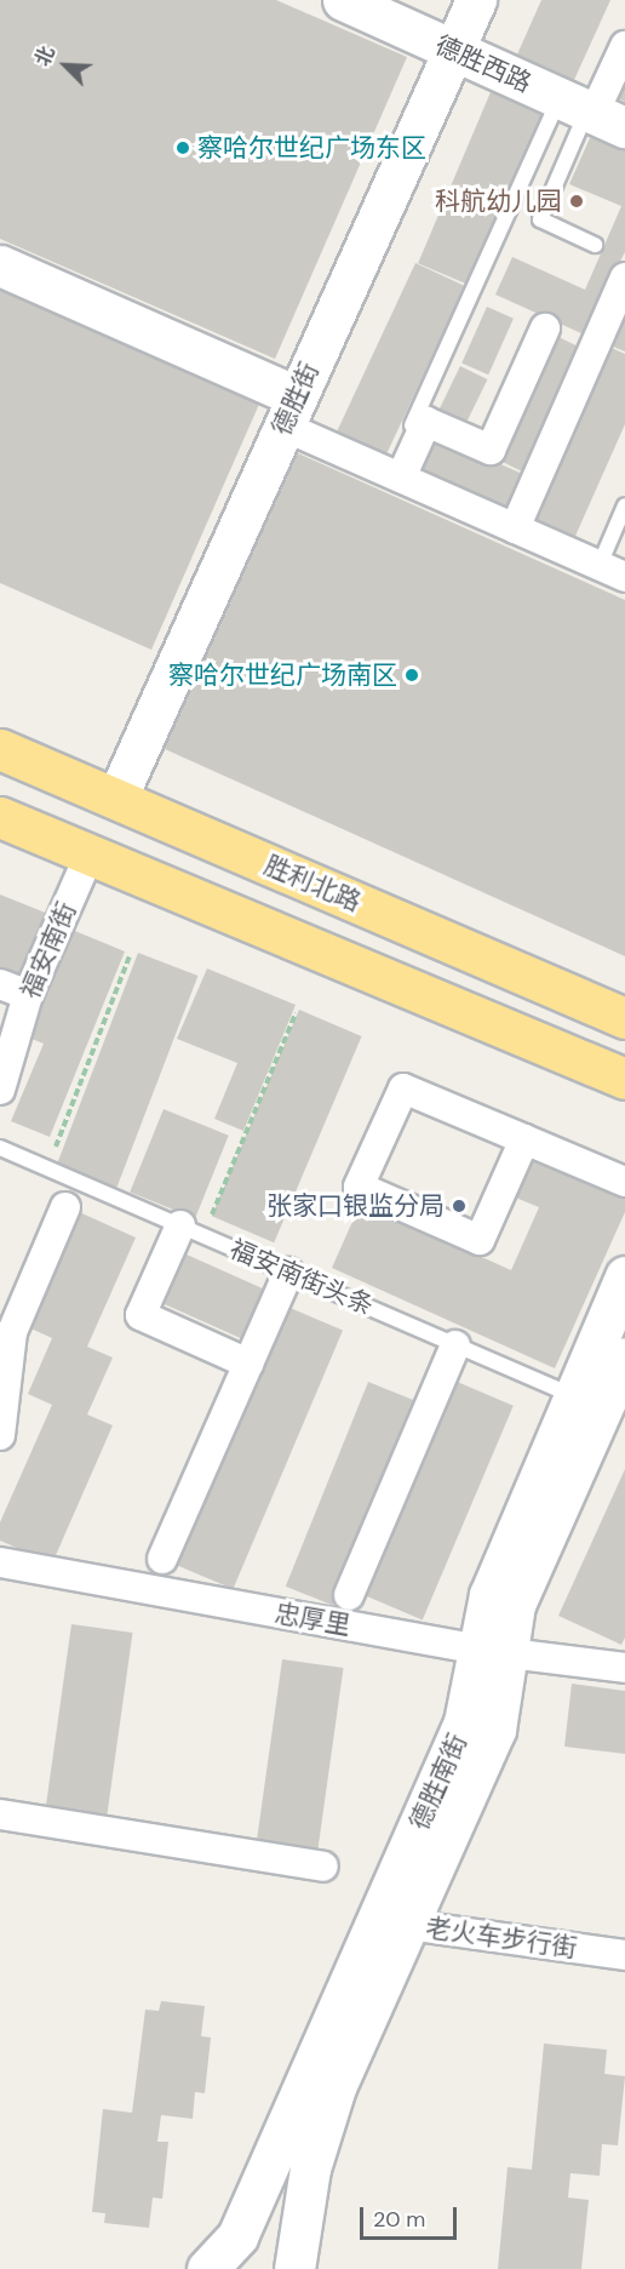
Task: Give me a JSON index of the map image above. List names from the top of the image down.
{
  "streets": {
    "highway": ["胜利北路"],
    "main road": ["德胜西路", "德胜街", "德胜南街"],
    "street": ["福安南街", "忠厚里", "老火车步行街"],
    "lane": ["福安南街头条"]
  },
  "crossings": [
    ["德胜西路", "德胜街"],
    ["德胜街", "胜利北路"],
    ["福安南街头条", "德胜南街"],
    ["忠厚里", "德胜南街"],
    ["德胜南街", "老火车步行街"]
  ],
  "places": [
    "察哈尔世纪广场东区",
    "科航幼儿园",
    "察哈尔世纪广场南区",
    "张家口银监分局"
  ],
  "scale_bar": "20 m",
  "north": "top left"
}
